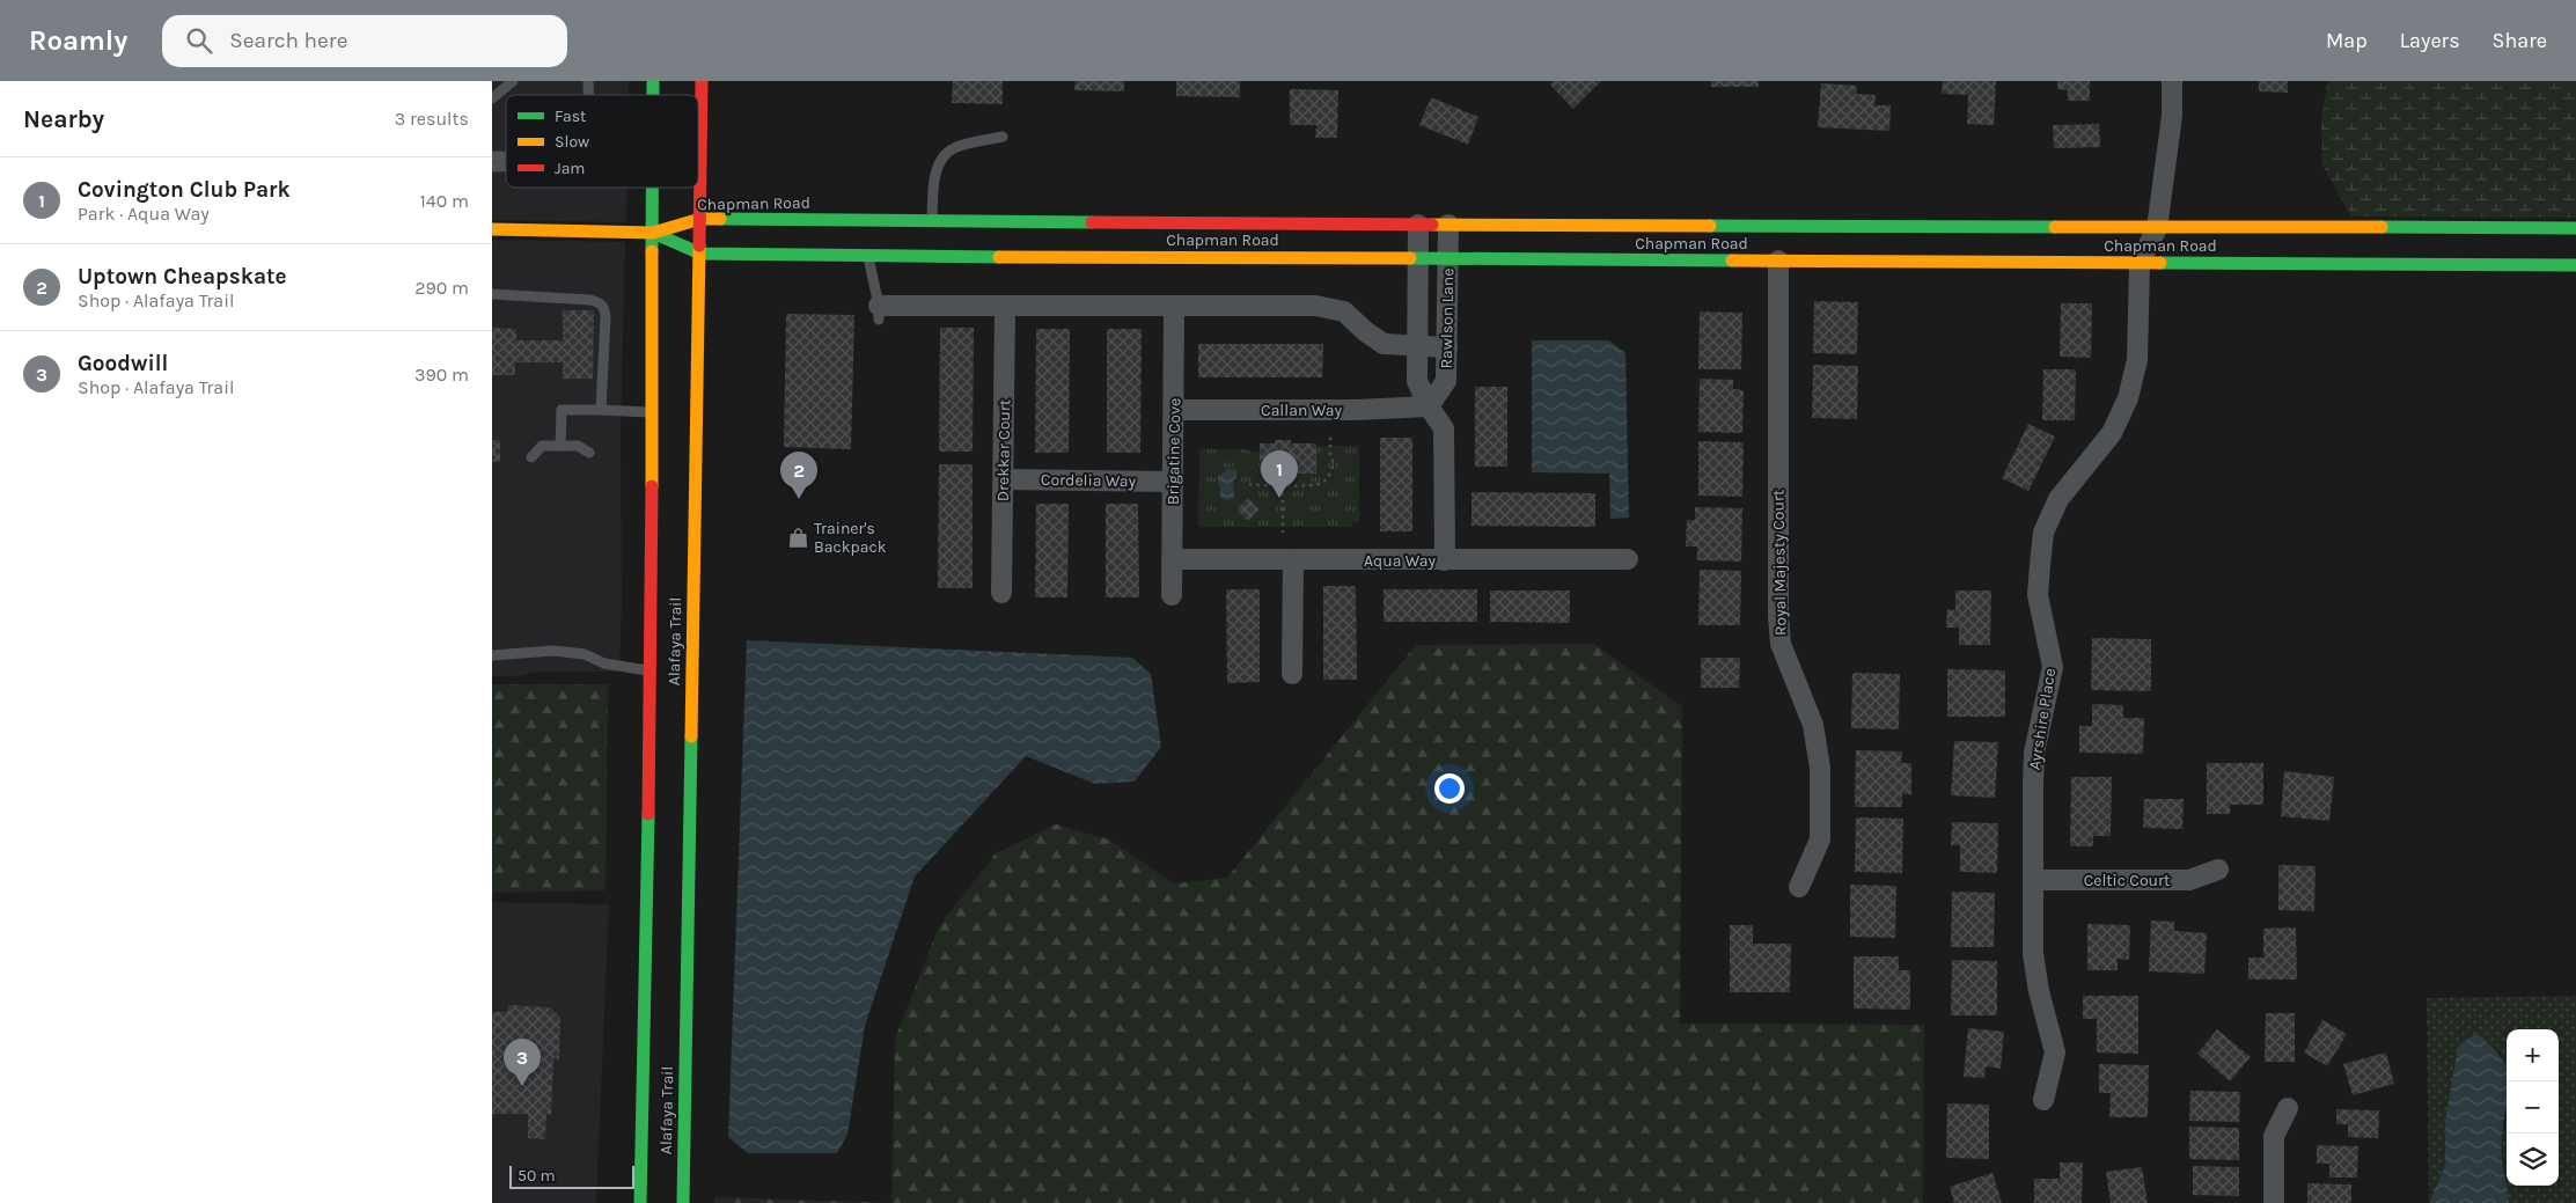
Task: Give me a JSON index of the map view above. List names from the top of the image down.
{
  "streets": {
    "street": [
      "Chapman Road",
      "Rawlson Lane",
      "Callan Way",
      "Drekkar Court",
      "Brigatine Cove",
      "Cordelia Way",
      "Aqua Way",
      "Royal Majesty Court",
      "Alafaya Trail",
      "Ayrshire Place",
      "Celtic Court"
    ]
  },
  "crossings": [
    ["Chapman Road", "Rawlson Lane"],
    ["Chapman Road", "Royal Majesty Court"],
    ["Chapman Road", "Alafaya Trail"],
    ["Chapman Road", "Ayrshire Place"],
    ["Rawlson Lane", "Callan Way"],
    ["Rawlson Lane", "Aqua Way"],
    ["Callan Way", "Brigatine Cove"],
    ["Drekkar Court", "Cordelia Way"],
    ["Brigatine Cove", "Cordelia Way"],
    ["Brigatine Cove", "Aqua Way"],
    ["Ayrshire Place", "Celtic Court"]
  ],
  "places": {
    "shop": ["Trainer's Backpack"]
  },
  "legend": ["Fast", "Slow", "Jam"],
  "scale_bar": "50 m",
  "page": {
    "header": "Roamly",
    "search": "Search here",
    "nav": ["Map", "Layers", "Share"],
    "heading": ["Nearby", "3 results"],
    "list": [
      {
        "mark": "1",
        "name": "Covington Club Park",
        "note": "Park · Aqua Way",
        "value": "140 m"
      },
      {
        "mark": "2",
        "name": "Uptown Cheapskate",
        "note": "Shop · Alafaya Trail",
        "value": "290 m"
      },
      {
        "mark": "3",
        "name": "Goodwill",
        "note": "Shop · Alafaya Trail",
        "value": "390 m"
      }
    ],
    "pins": ["1", "2", "3"],
    "map_buttons": ["+", "−"],
    "scale": "50 m"
  }
}
